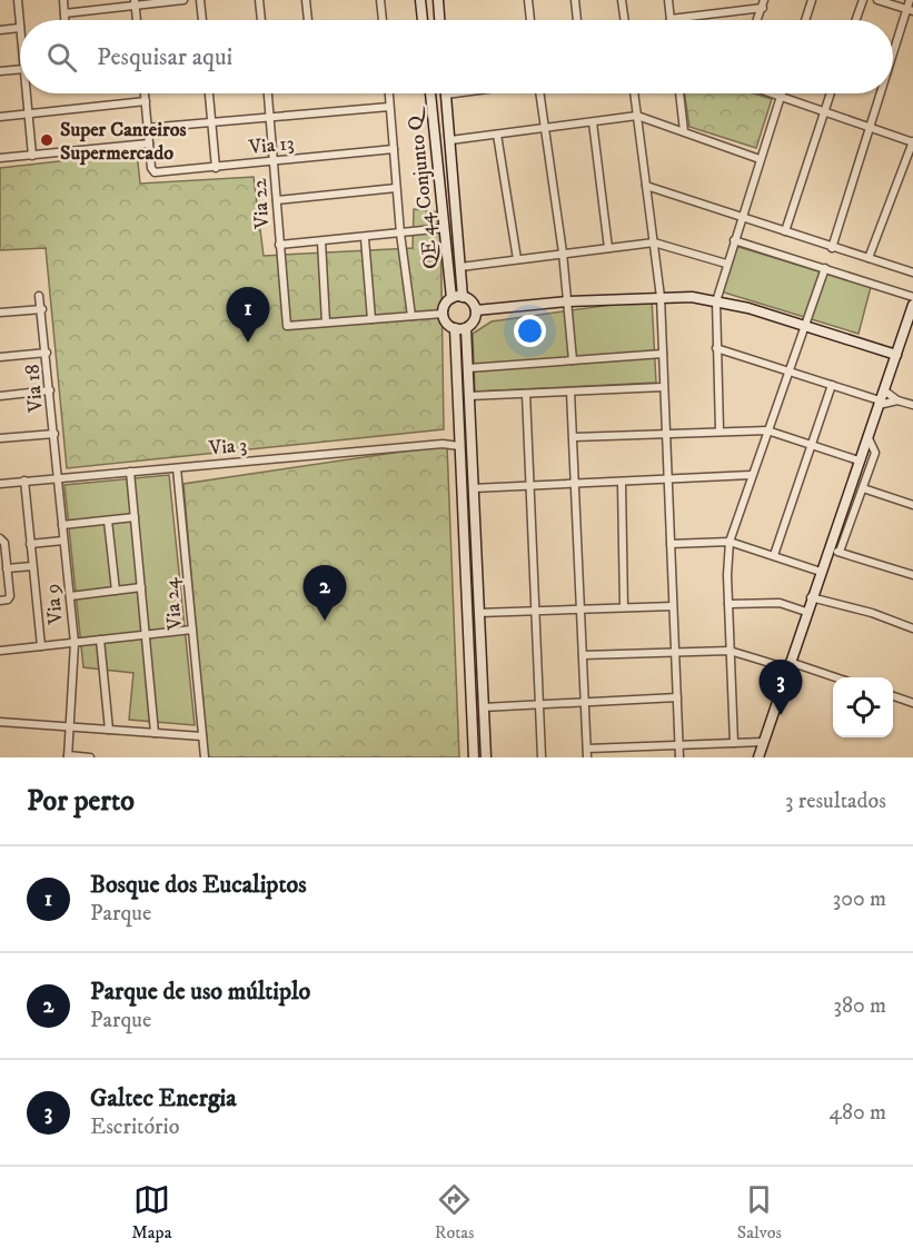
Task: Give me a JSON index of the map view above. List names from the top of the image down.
{
  "streets": {
    "street": [
      "Via 13",
      "QE 44 Conjunto Q",
      "Via 22",
      "Via 18",
      "Via 3",
      "Via 9",
      "Via 24"
    ]
  },
  "crossings": [
    ["Via 13", "Via 22"],
    ["Via 18", "Via 3"],
    ["Via 18", "Via 9"],
    ["Via 3", "Via 9"],
    ["Via 3", "Via 24"]
  ],
  "places": ["Super Canteiros Supermercado"],
  "page": {
    "search": "Pesquisar aqui",
    "pins": ["1", "2", "3"],
    "heading": ["Por perto", "3 resultados"],
    "list": [
      {
        "mark": "1",
        "name": "Bosque dos Eucaliptos",
        "note": "Parque",
        "value": "300 m"
      },
      {
        "mark": "2",
        "name": "Parque de uso múltiplo",
        "note": "Parque",
        "value": "380 m"
      },
      {
        "mark": "3",
        "name": "Galtec Energia",
        "note": "Escritório",
        "value": "480 m"
      }
    ],
    "nav": ["Mapa", "Rotas", "Salvos"]
  }
}
